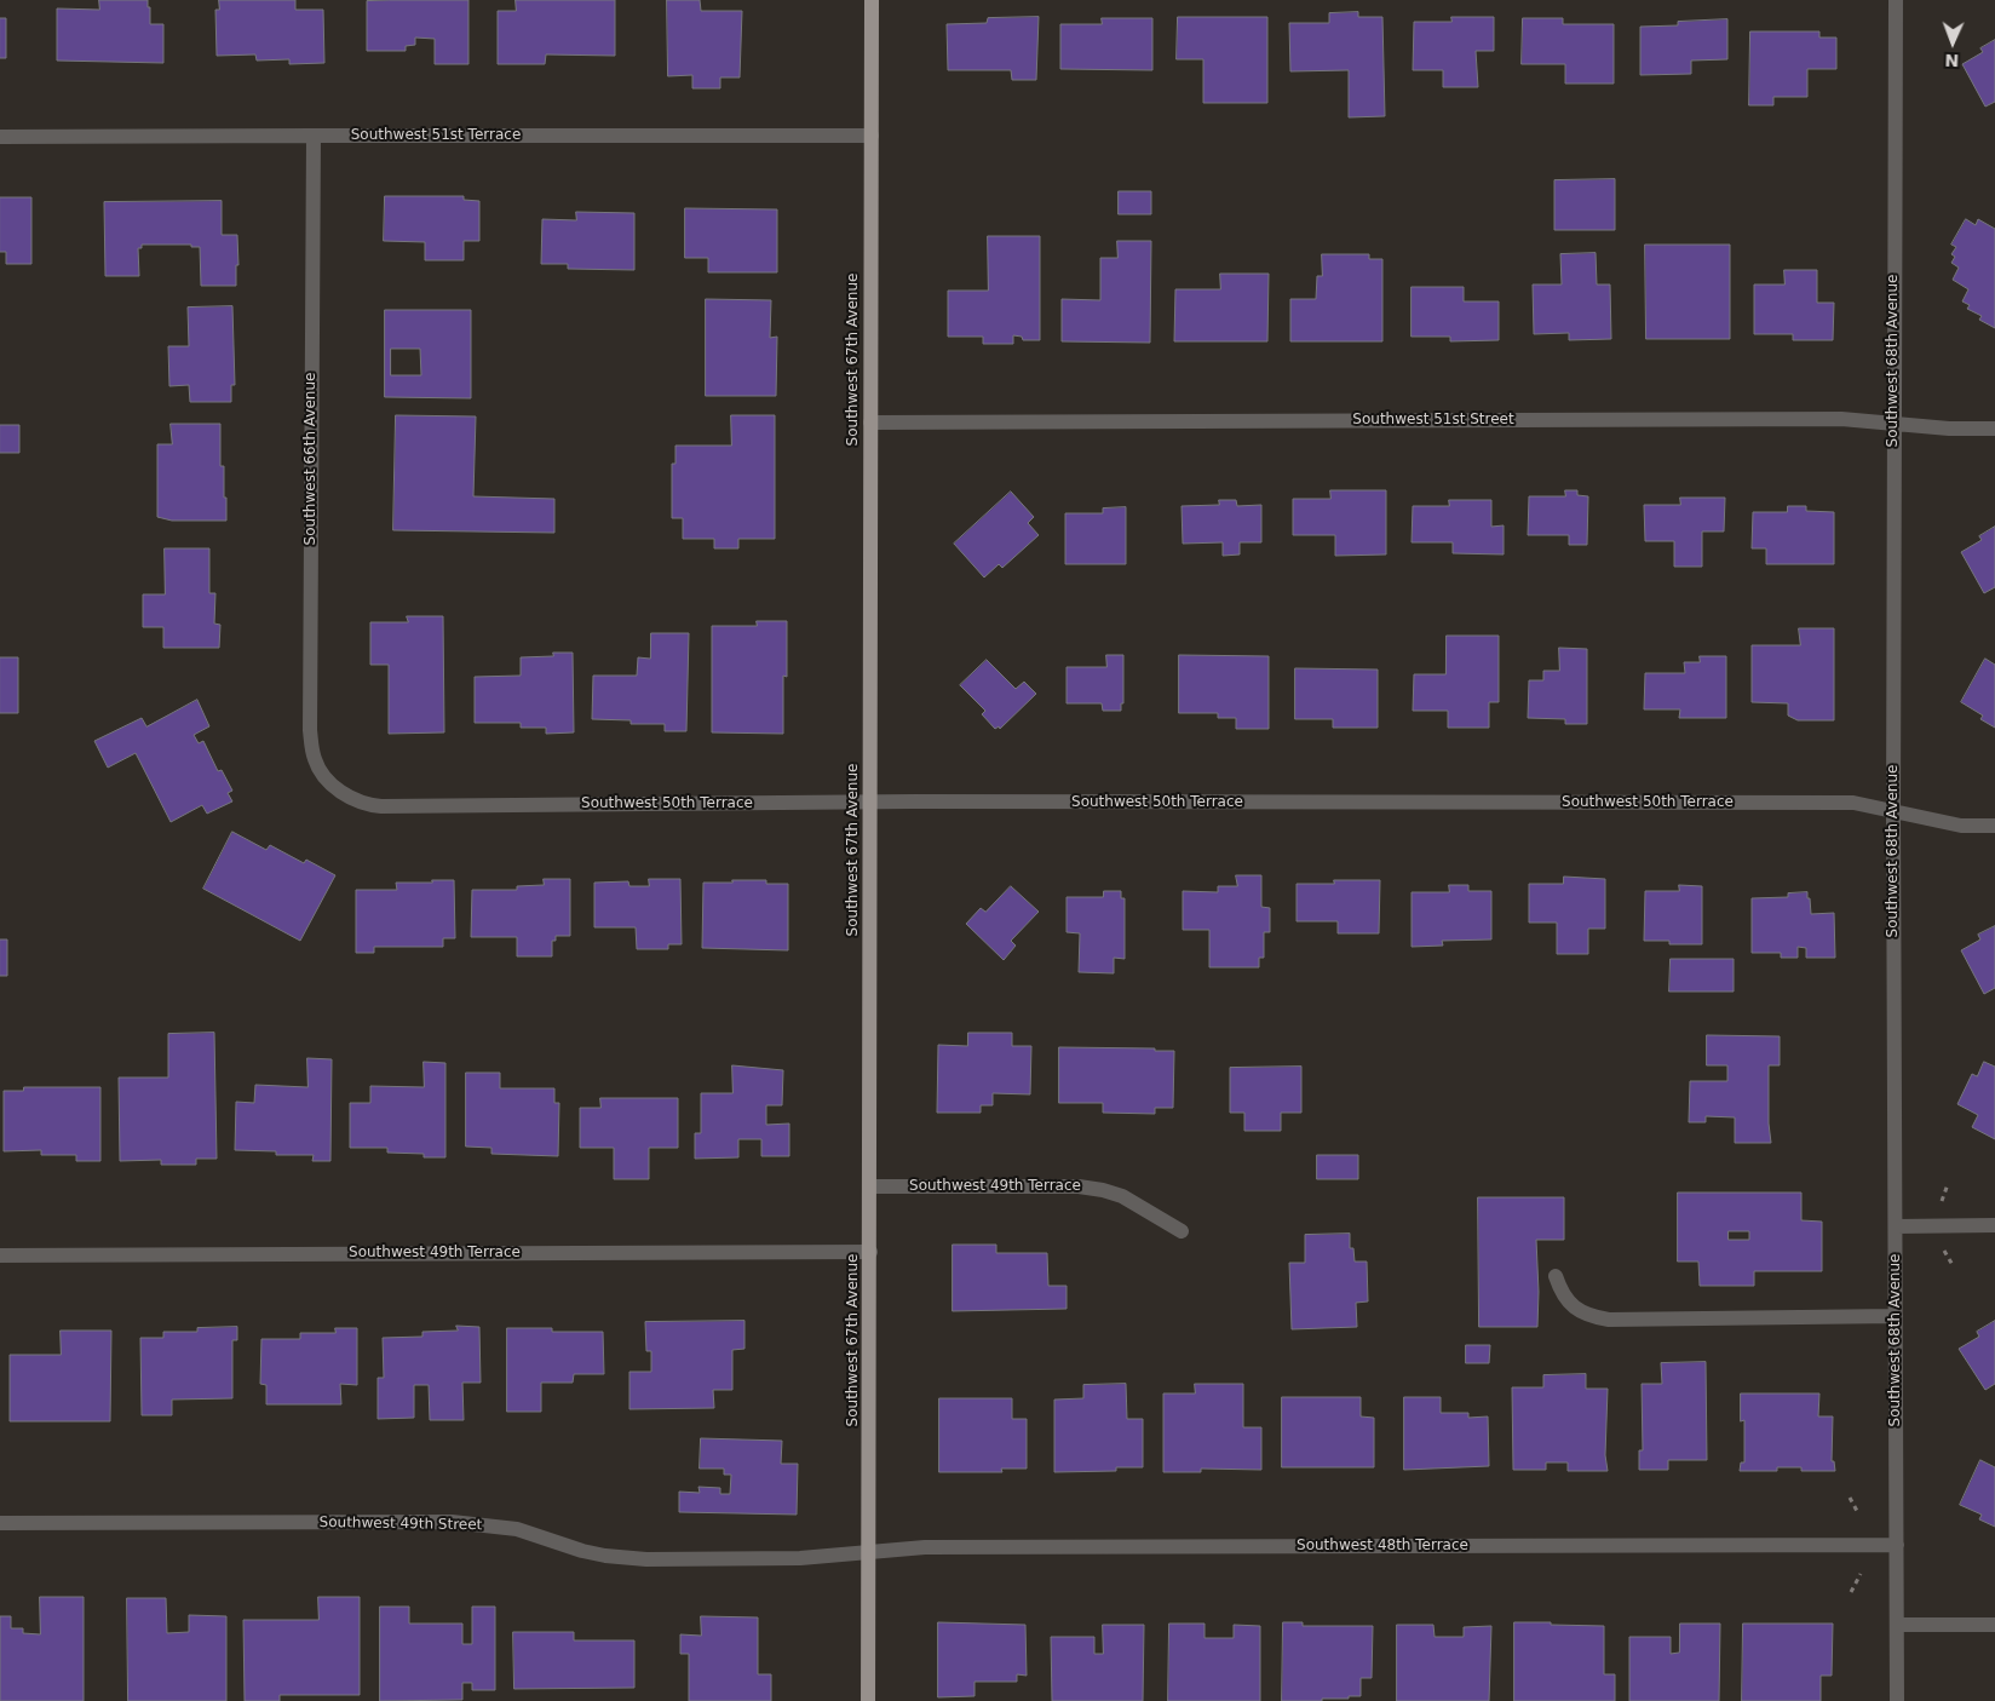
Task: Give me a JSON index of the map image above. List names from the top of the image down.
{
  "streets": {
    "main road": ["Southwest 67th Avenue"],
    "street": [
      "Southwest 51st Terrace",
      "Southwest 68th Avenue",
      "Southwest 51st Street",
      "Southwest 66th Avenue",
      "Southwest 50th Terrace",
      "Southwest 49th Terrace",
      "Southwest 49th Street",
      "Southwest 48th Terrace"
    ]
  },
  "crossings": [
    ["Southwest 51st Terrace", "Southwest 67th Avenue"],
    ["Southwest 51st Terrace", "Southwest 66th Avenue"],
    ["Southwest 67th Avenue", "Southwest 51st Street"],
    ["Southwest 67th Avenue", "Southwest 50th Terrace"],
    ["Southwest 67th Avenue", "Southwest 49th Terrace"],
    ["Southwest 67th Avenue", "Southwest 49th Street"],
    ["Southwest 67th Avenue", "Southwest 48th Terrace"],
    ["Southwest 68th Avenue", "Southwest 51st Street"],
    ["Southwest 68th Avenue", "Southwest 50th Terrace"],
    ["Southwest 68th Avenue", "Southwest 48th Terrace"],
    ["Southwest 66th Avenue", "Southwest 50th Terrace"],
    ["Southwest 49th Street", "Southwest 48th Terrace"]
  ],
  "north": "bottom"
}
